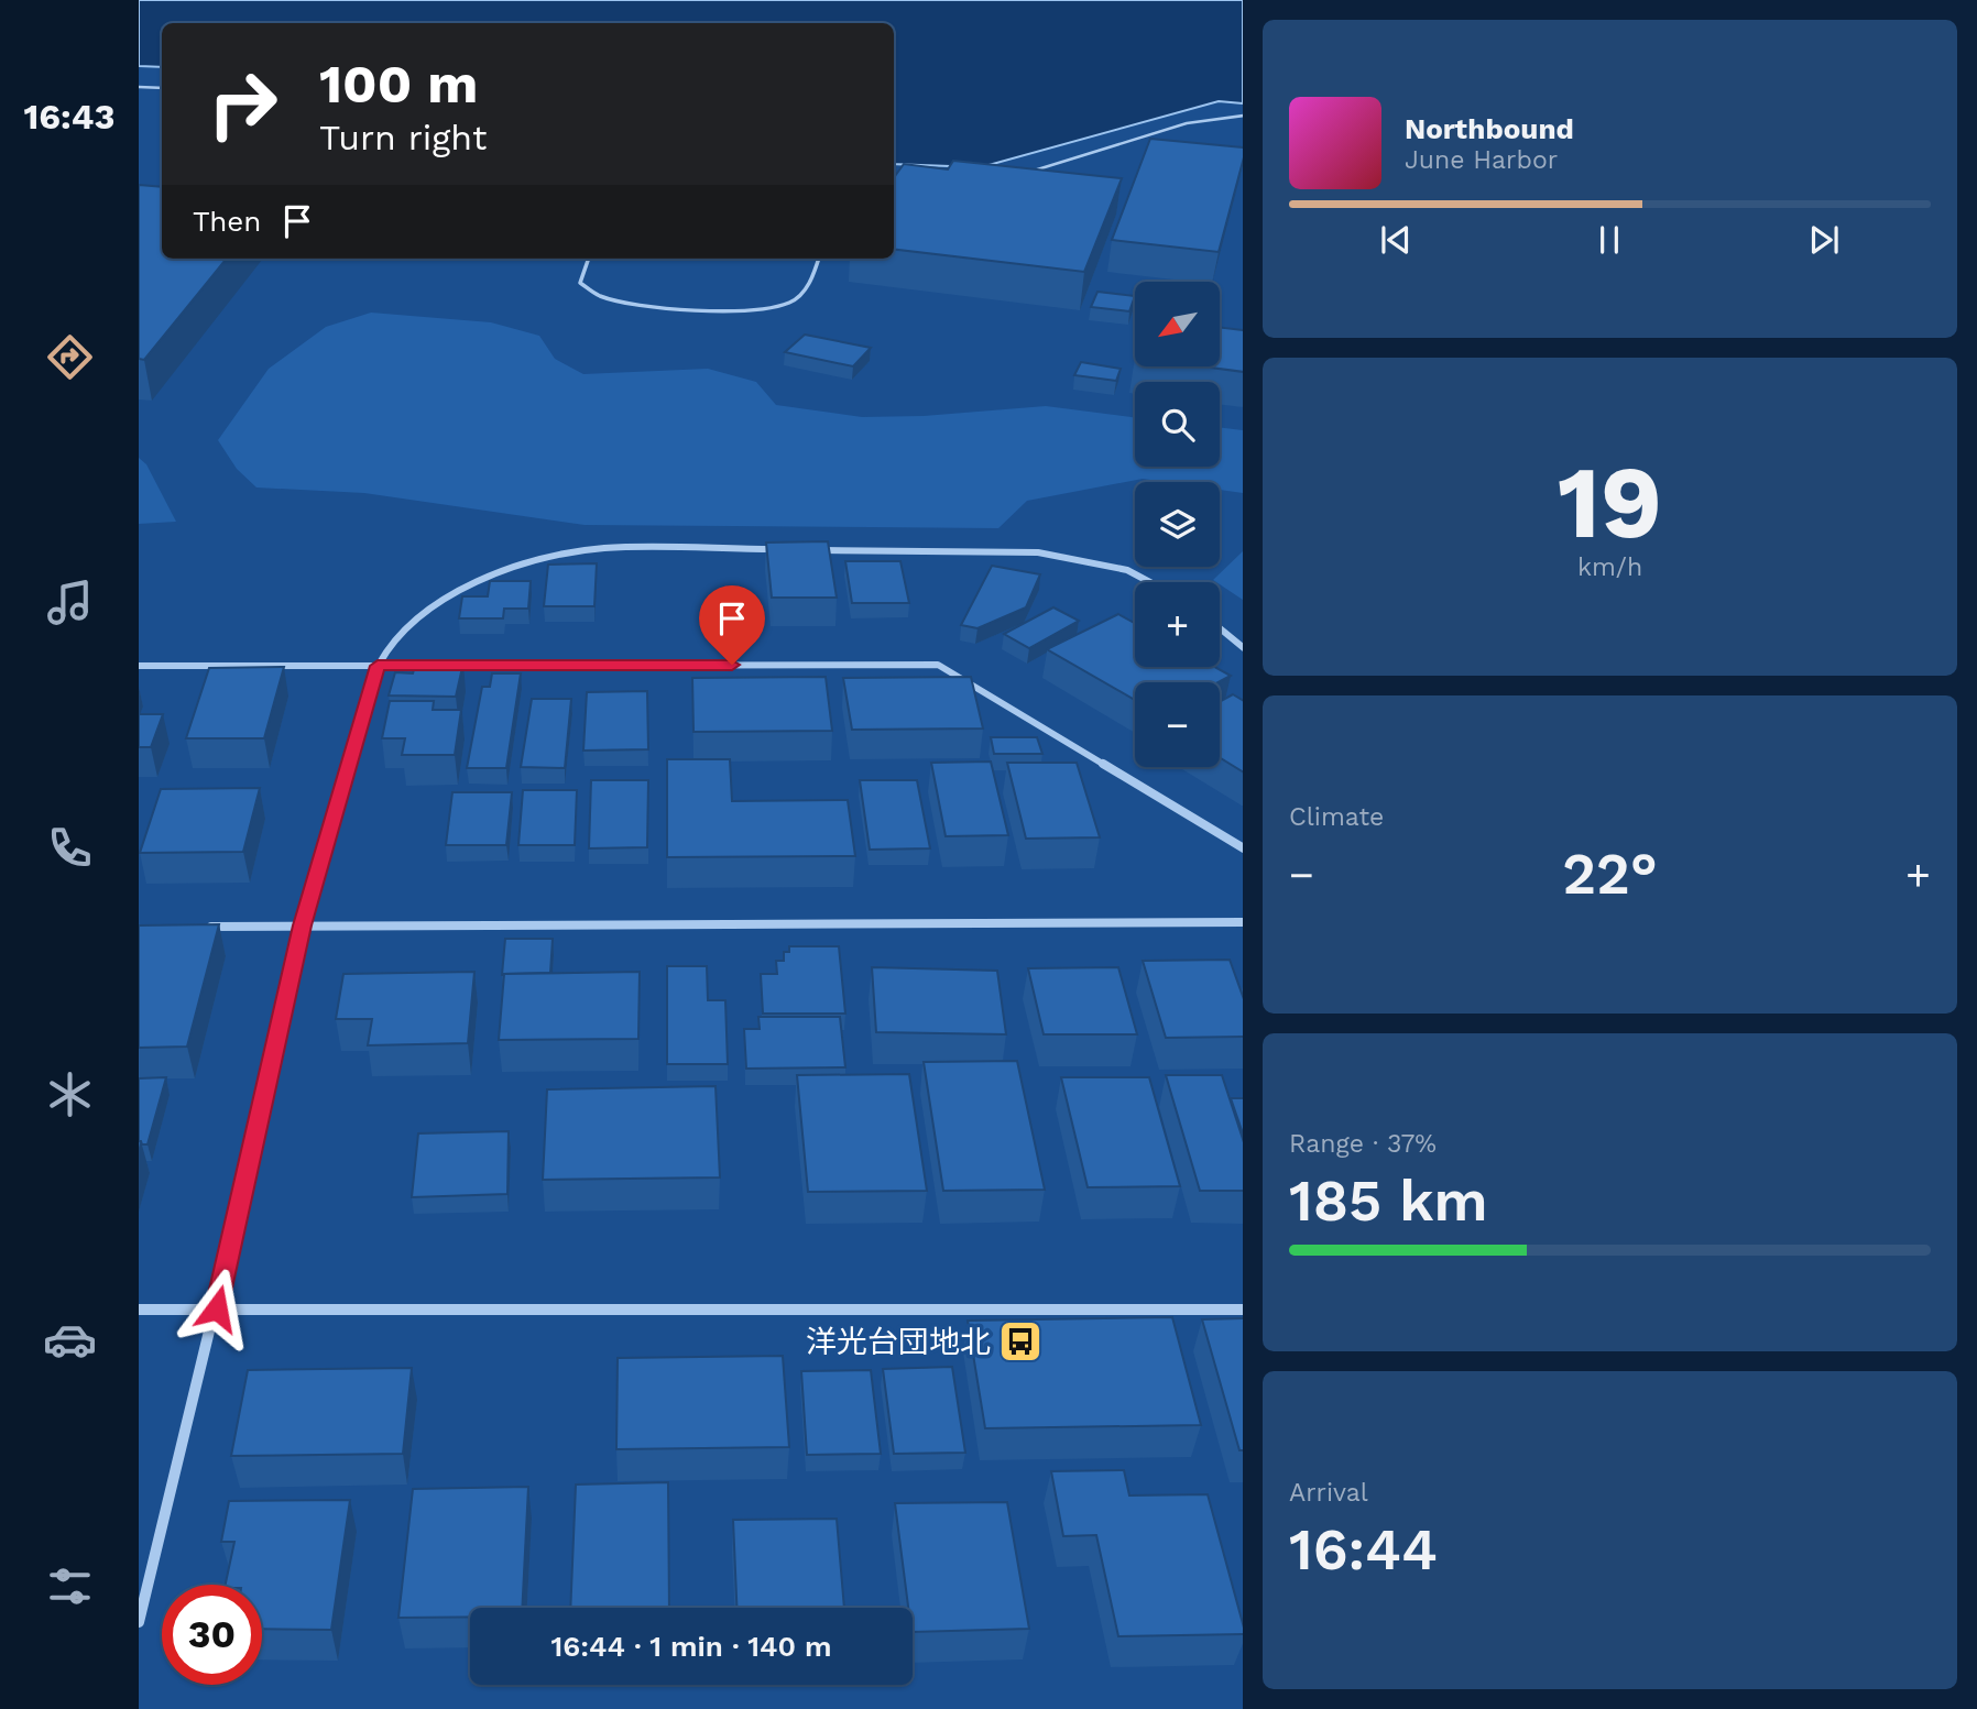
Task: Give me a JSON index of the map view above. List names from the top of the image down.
{
  "places": {
    "bus stop": ["洋光台団地北"]
  },
  "north": "bottom left",
  "page": {
    "tabs": "16:43",
    "turn": ["100 m", "Turn right"],
    "song": ["Northbound", "June Harbor"],
    "then": "Then",
    "map_buttons": ["+", "−"],
    "tile": [
      ["19", "km/h"],
      "Climate",
      ["Range · 37%", "185 km"],
      ["Arrival", "16:44"]
    ],
    "heat": ["−", "22°", "+"],
    "limit": "30",
    "trip": "16:44 · 1 min · 140 m"
  }
}
